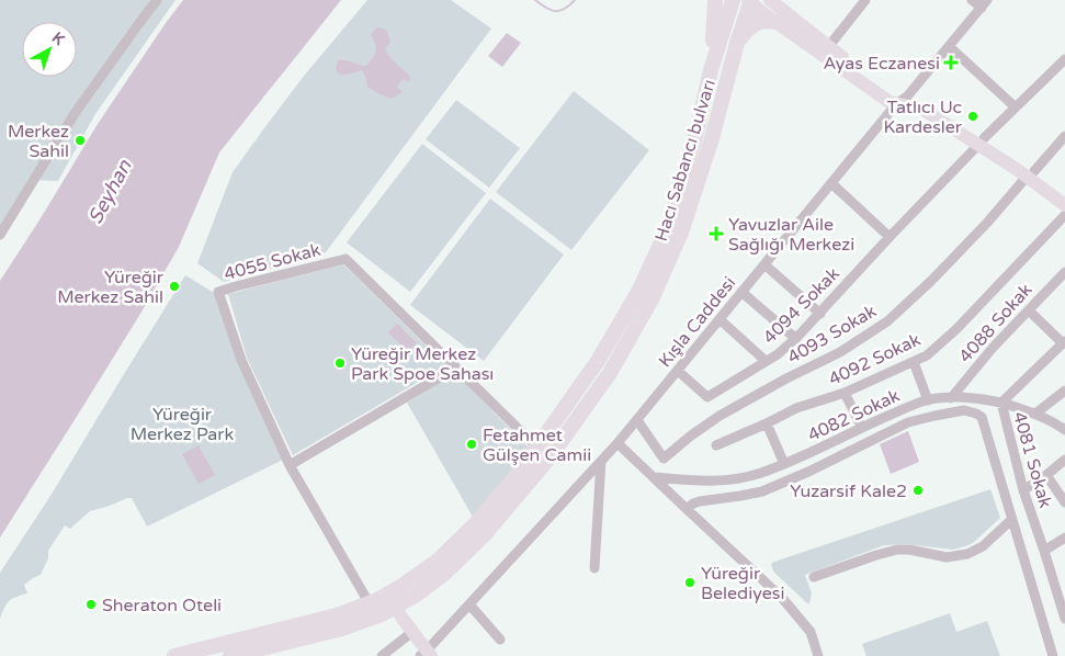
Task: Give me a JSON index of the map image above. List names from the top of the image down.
{
  "streets": {
    "main road": ["Hacı Sabancı bulvarı"],
    "street": [
      "4055 Sokak",
      "4094 Sokak",
      "Kışla Caddesi",
      "4088 Sokak",
      "4093 Sokak",
      "4092 Sokak",
      "4082 Sokak",
      "4081 Sokak"
    ]
  },
  "crossings": [
    ["Hacı Sabancı bulvarı", "4055 Sokak"],
    ["4094 Sokak", "Kışla Caddesi"],
    ["Kışla Caddesi", "4093 Sokak"],
    ["4088 Sokak", "4082 Sokak"],
    ["4082 Sokak", "4081 Sokak"]
  ],
  "water": ["Seyhan"],
  "parks": ["Yüreğir Merkez Park"],
  "places": {
    "health": ["Ayas Eczanesi", "Yavuzlar Aile Sağlığı Merkezi"],
    "other": [
      "Tatlıcı Uc Kardesler",
      "Merkez Sahil",
      "Yüreğir Merkez Sahil",
      "Yüreğir Merkez Park Spoe Sahası",
      "Fetahmet Gülşen Camii",
      "Yuzarsif Kale2",
      "Yüreğir Belediyesi",
      "Sheraton Oteli"
    ]
  },
  "north": "top right"
}
